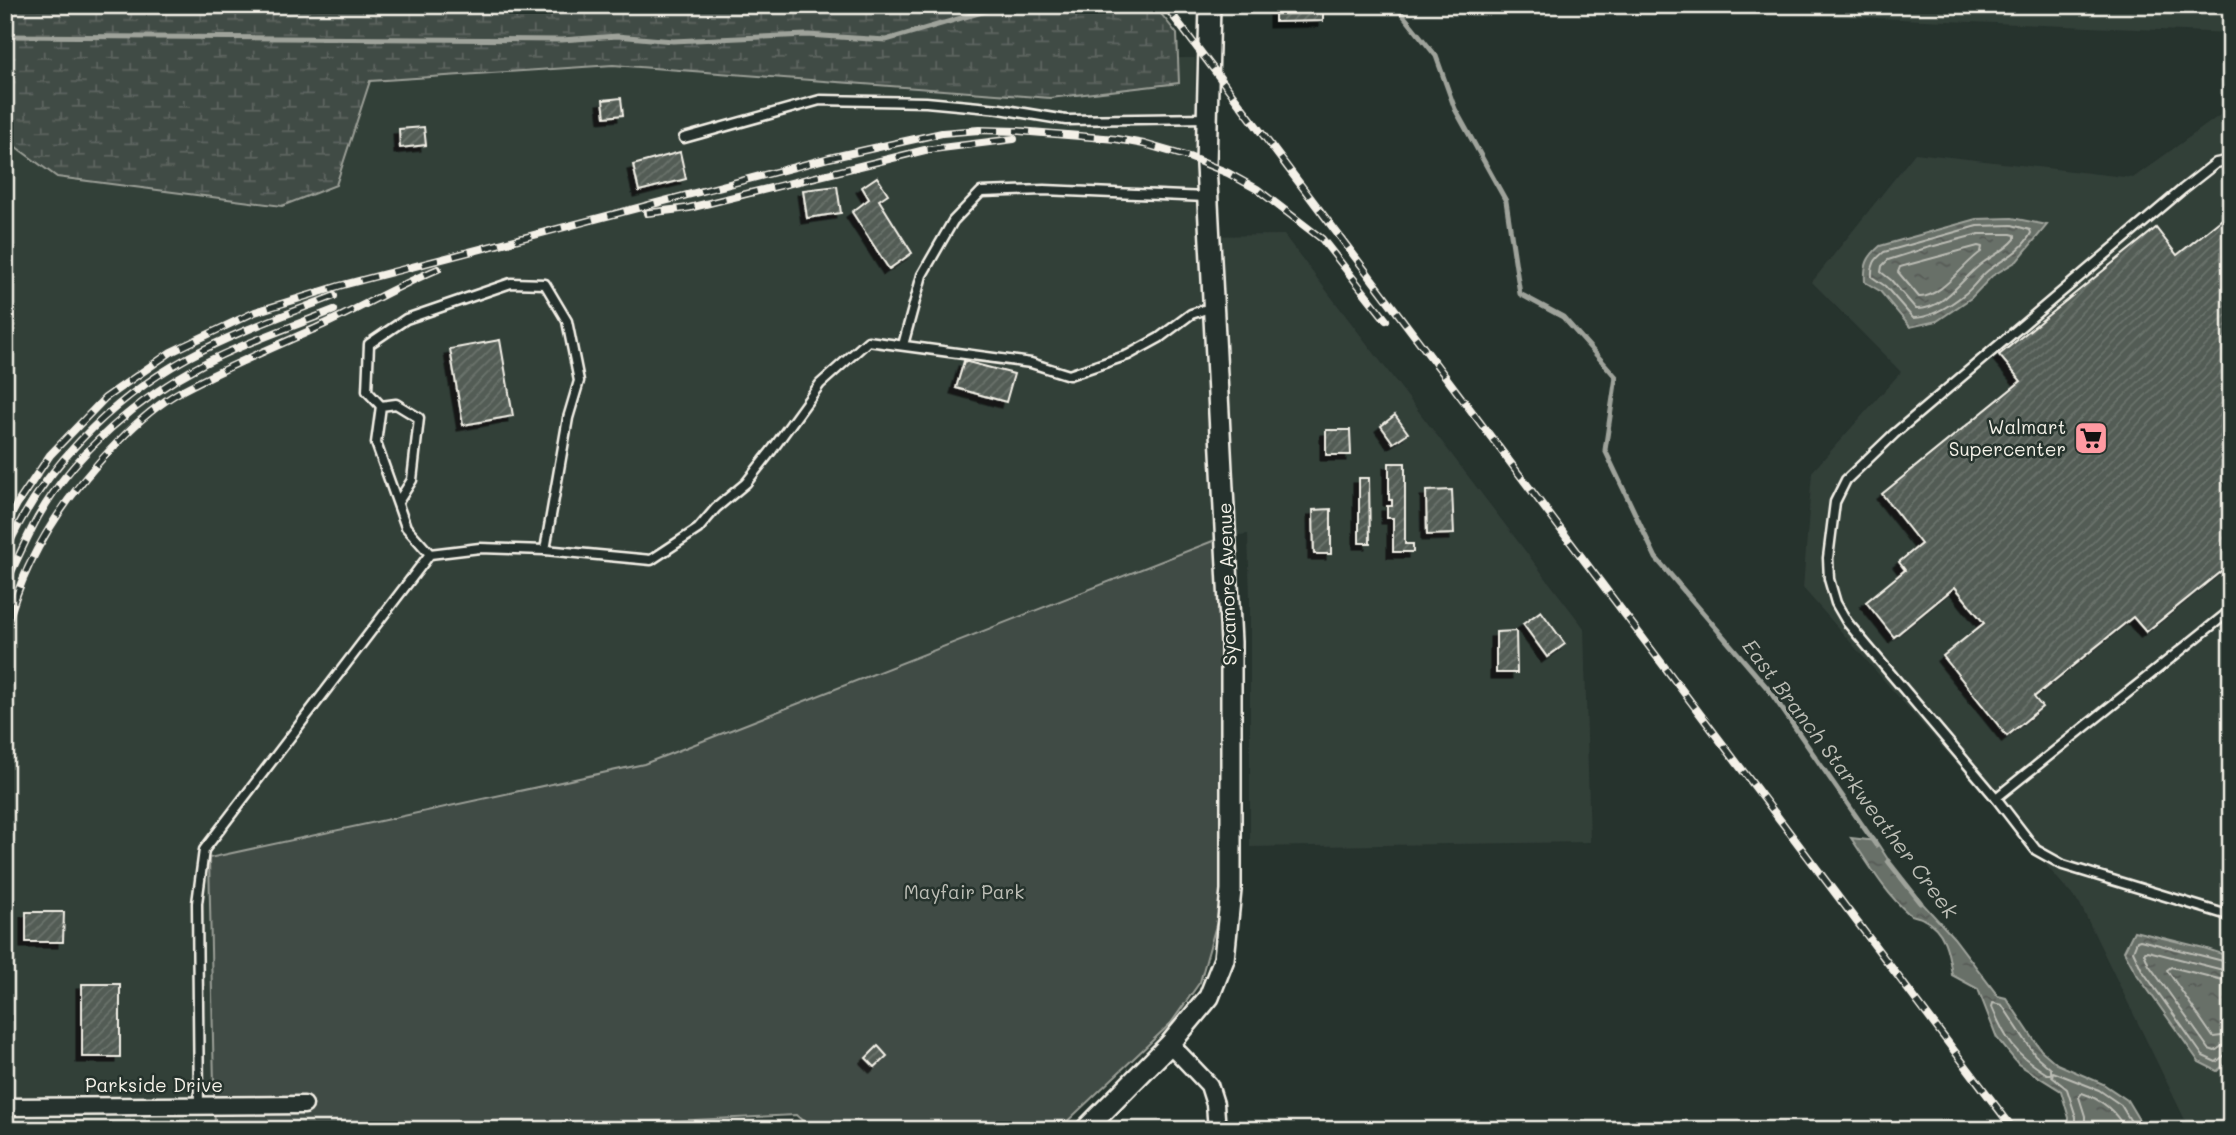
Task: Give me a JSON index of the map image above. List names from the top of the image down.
{
  "streets": {
    "street": ["Sycamore Avenue", "Parkside Drive"]
  },
  "water": ["East Branch Starkweather Creek"],
  "parks": ["Mayfair Park"],
  "places": {
    "supermarket": ["Walmart Supercenter"]
  }
}
